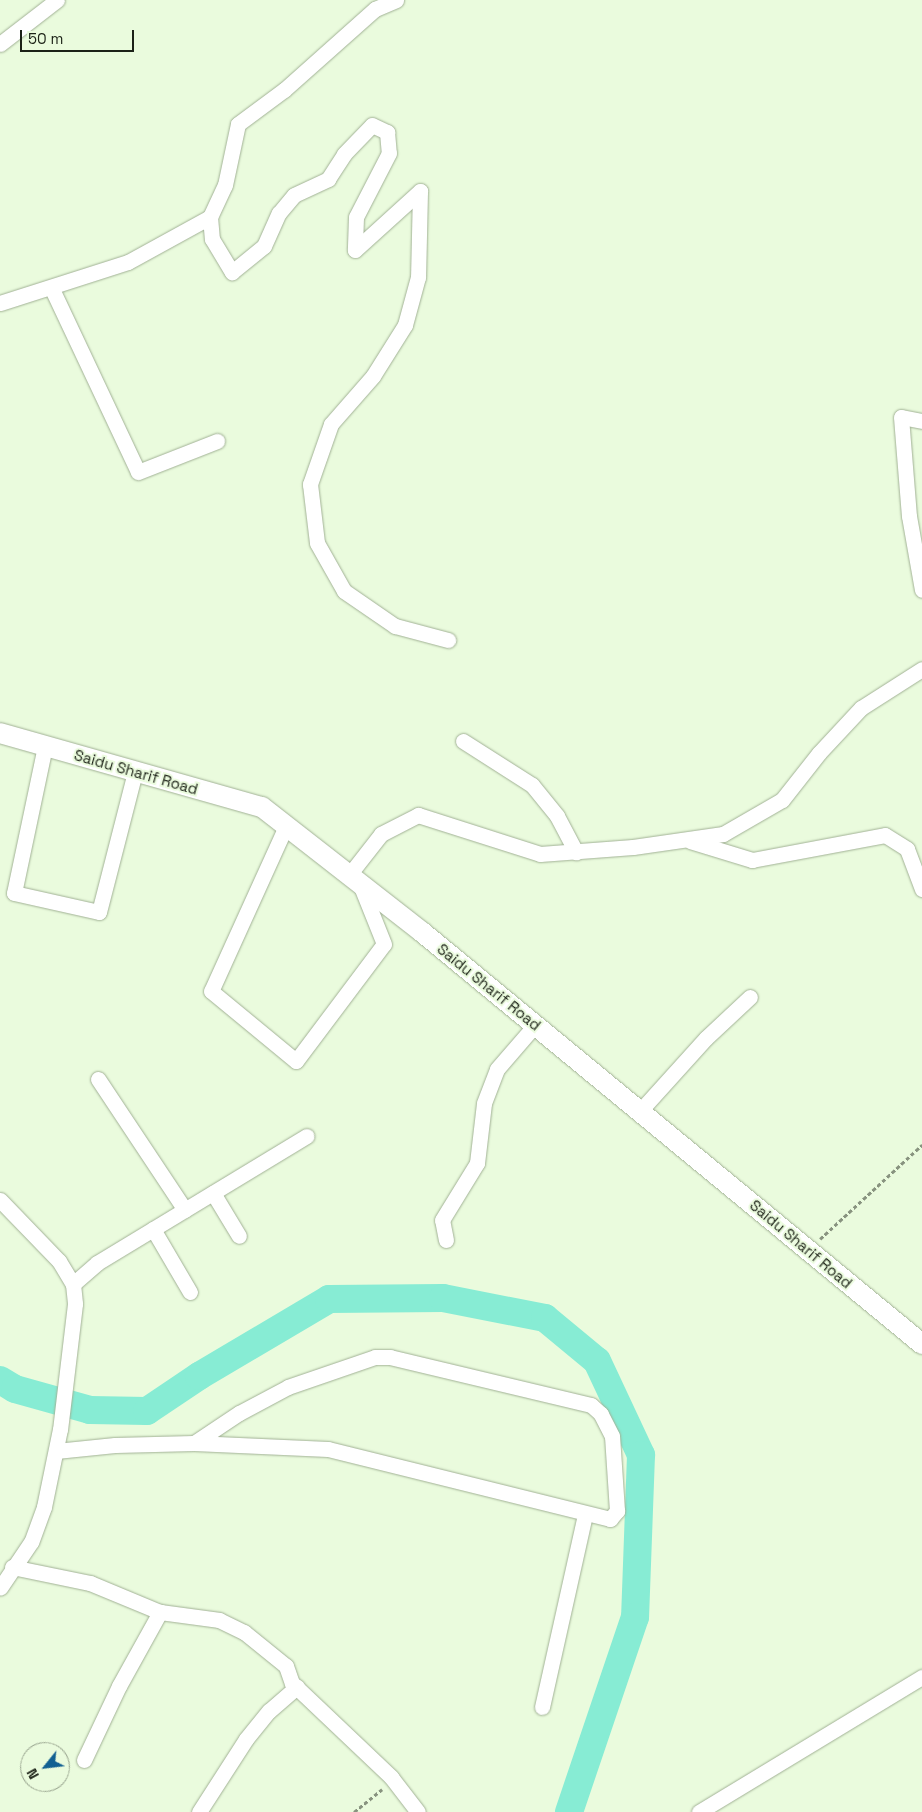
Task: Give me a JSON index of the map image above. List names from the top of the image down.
{
  "streets": {
    "main road": ["Saidu Sharif Road"]
  },
  "scale_bar": "50 m",
  "north": "bottom left"
}
